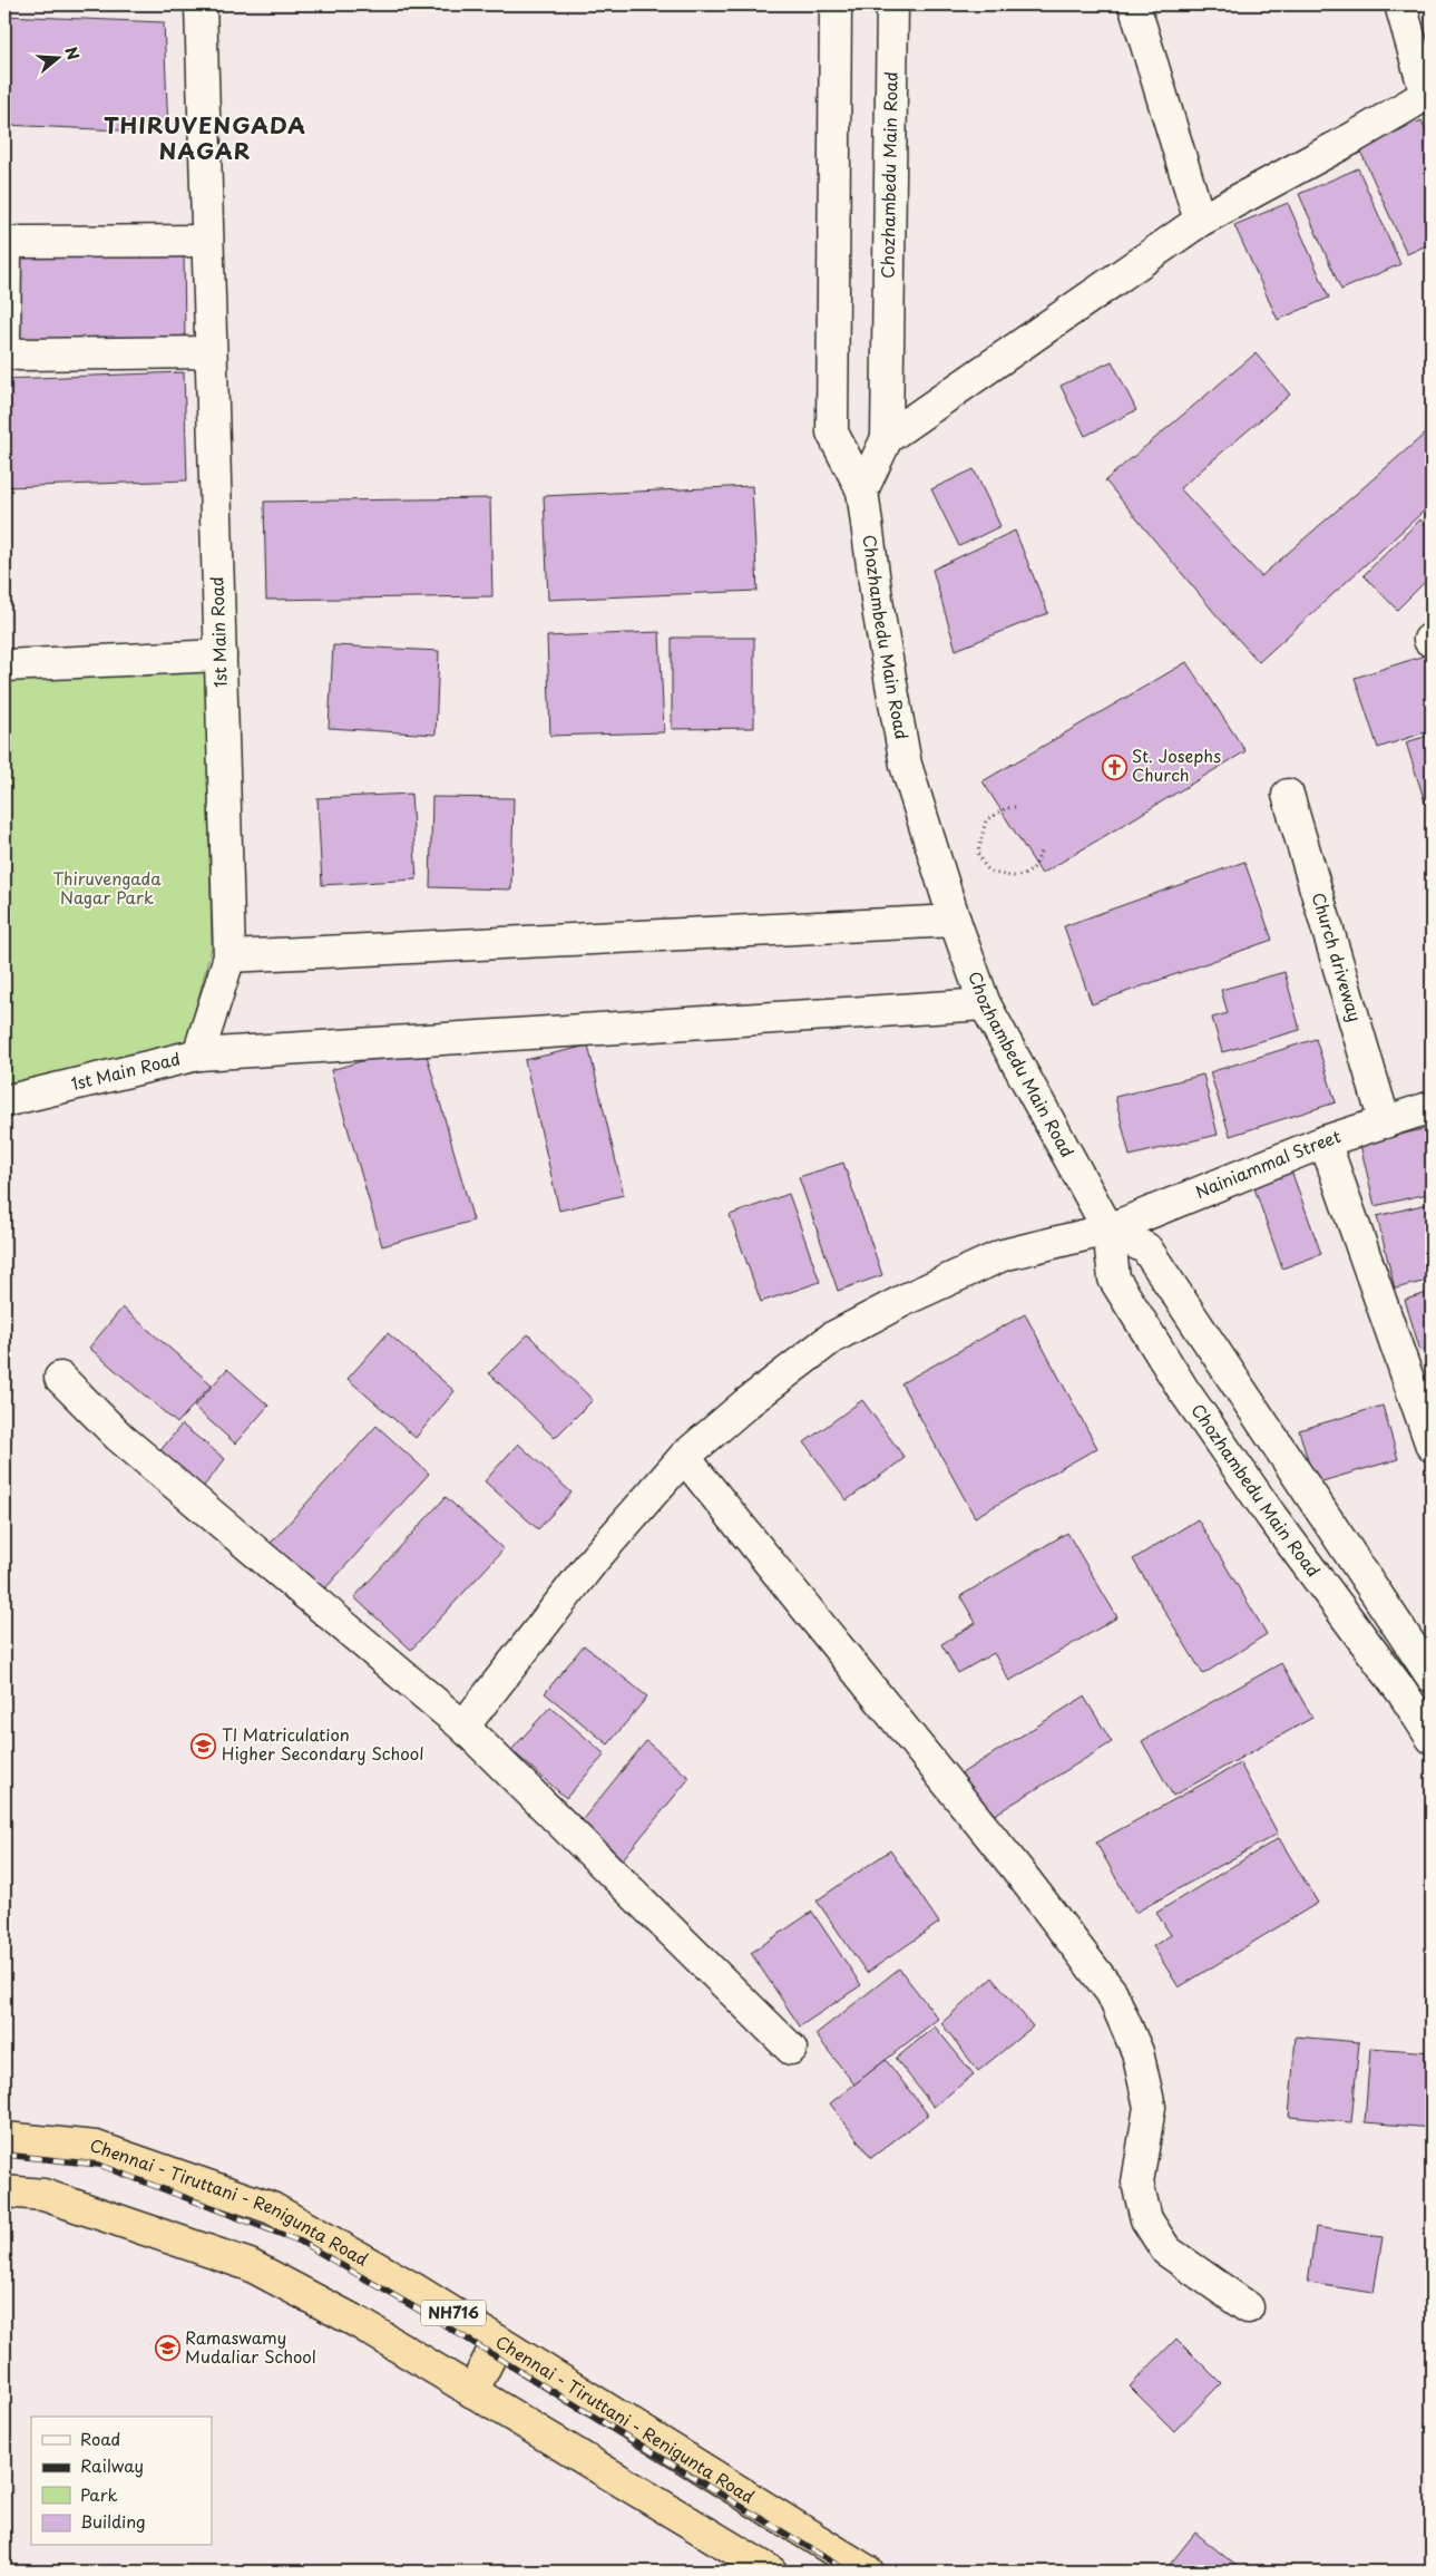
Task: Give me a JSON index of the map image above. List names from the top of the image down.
{
  "streets": {
    "highway": ["Chennai - Tiruttani - Renigunta Road", "NH716"],
    "street": [
      "Chozhambedu Main Road",
      "1st Main Road",
      "Church driveway",
      "Nainiammal Street"
    ]
  },
  "crossings": [
    ["Chozhambedu Main Road", "Nainiammal Street"],
    ["Church driveway", "Nainiammal Street"]
  ],
  "districts": ["THIRUVENGADA NAGAR"],
  "parks": ["Thiruvengada Nagar Park"],
  "places": {
    "church": ["St. Josephs Church"],
    "school or university": ["TI Matriculation Higher Secondary School", "Ramaswamy Mudaliar School"]
  },
  "legend": [
    "Road",
    "Railway",
    "Park",
    "Building"
  ],
  "north": "right"
}
